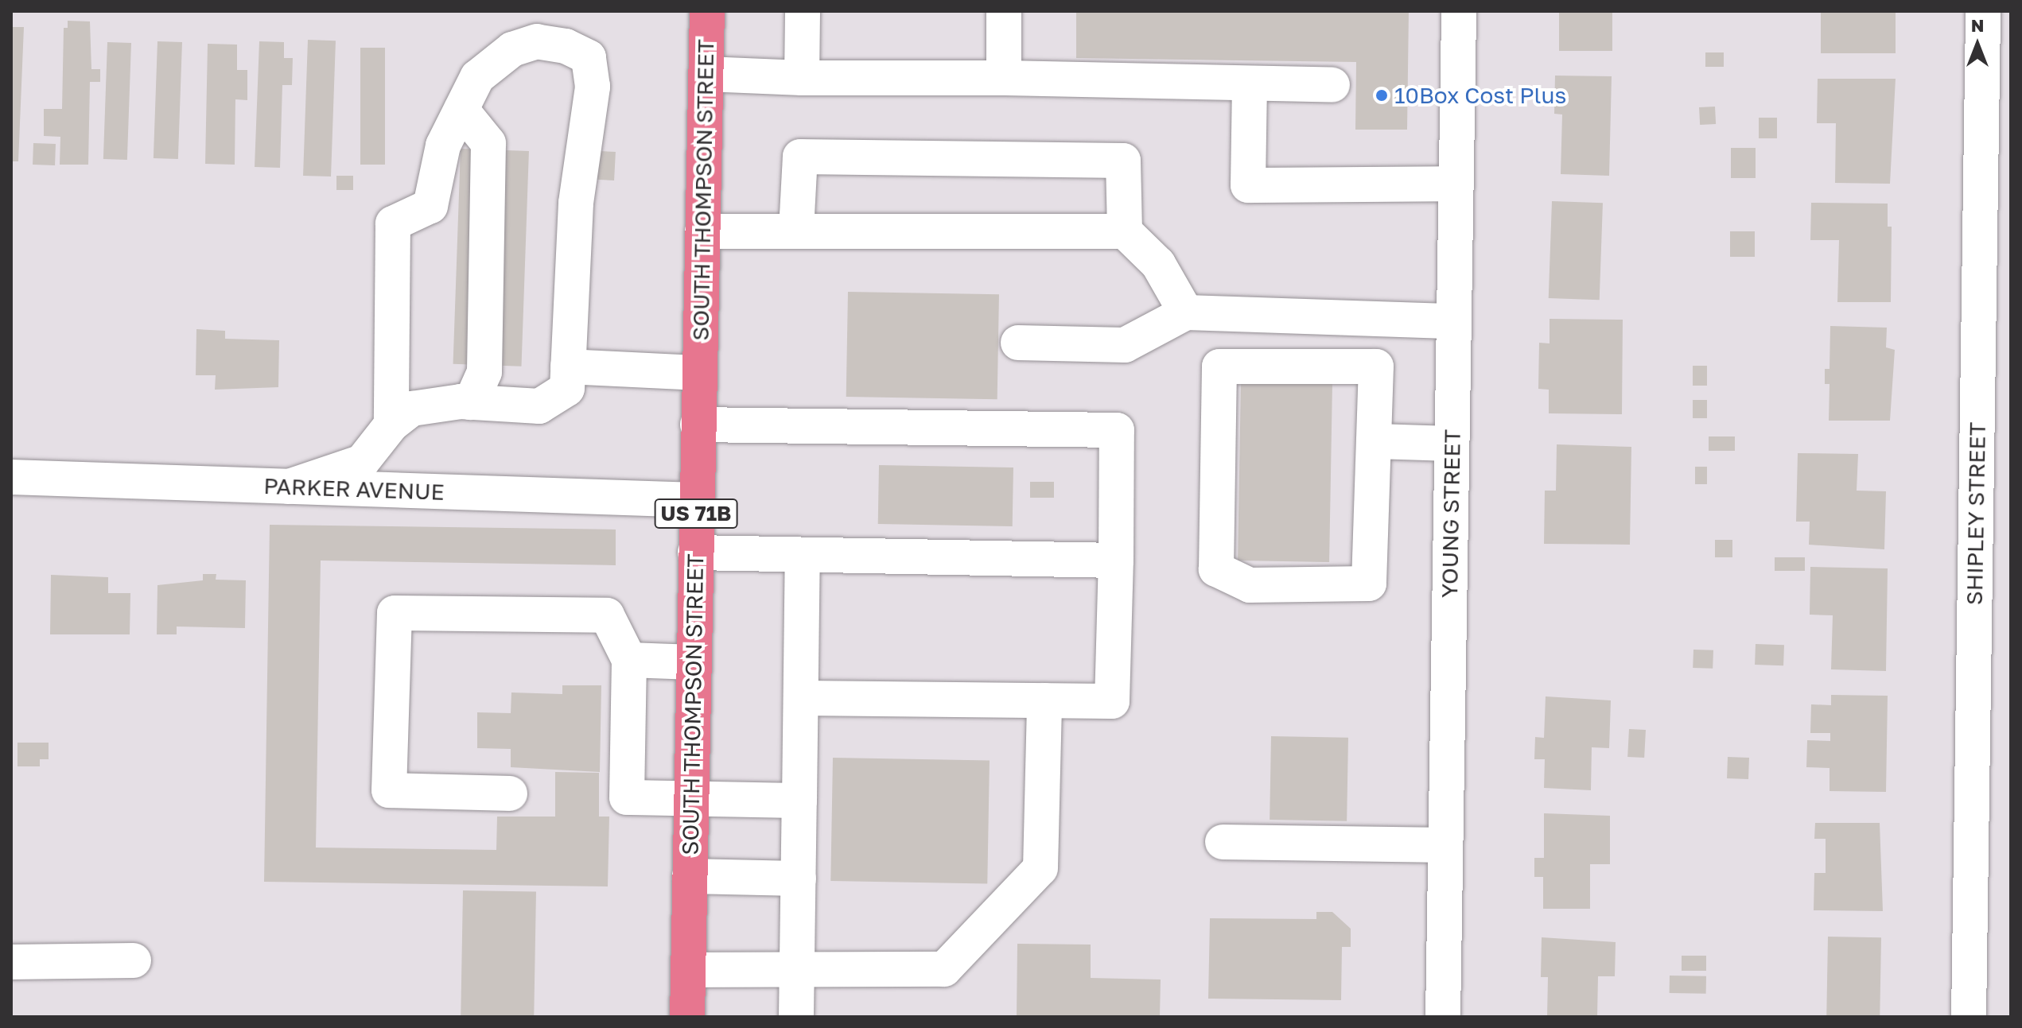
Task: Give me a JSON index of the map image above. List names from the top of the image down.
{
  "streets": {
    "highway": ["SOUTH THOMPSON STREET", "US 71B"],
    "street": ["PARKER AVENUE", "YOUNG STREET", "SHIPLEY STREET"]
  },
  "crossings": [
    ["SOUTH THOMPSON STREET", "PARKER AVENUE"]
  ],
  "places": ["10Box Cost Plus"],
  "north": "top"
}
